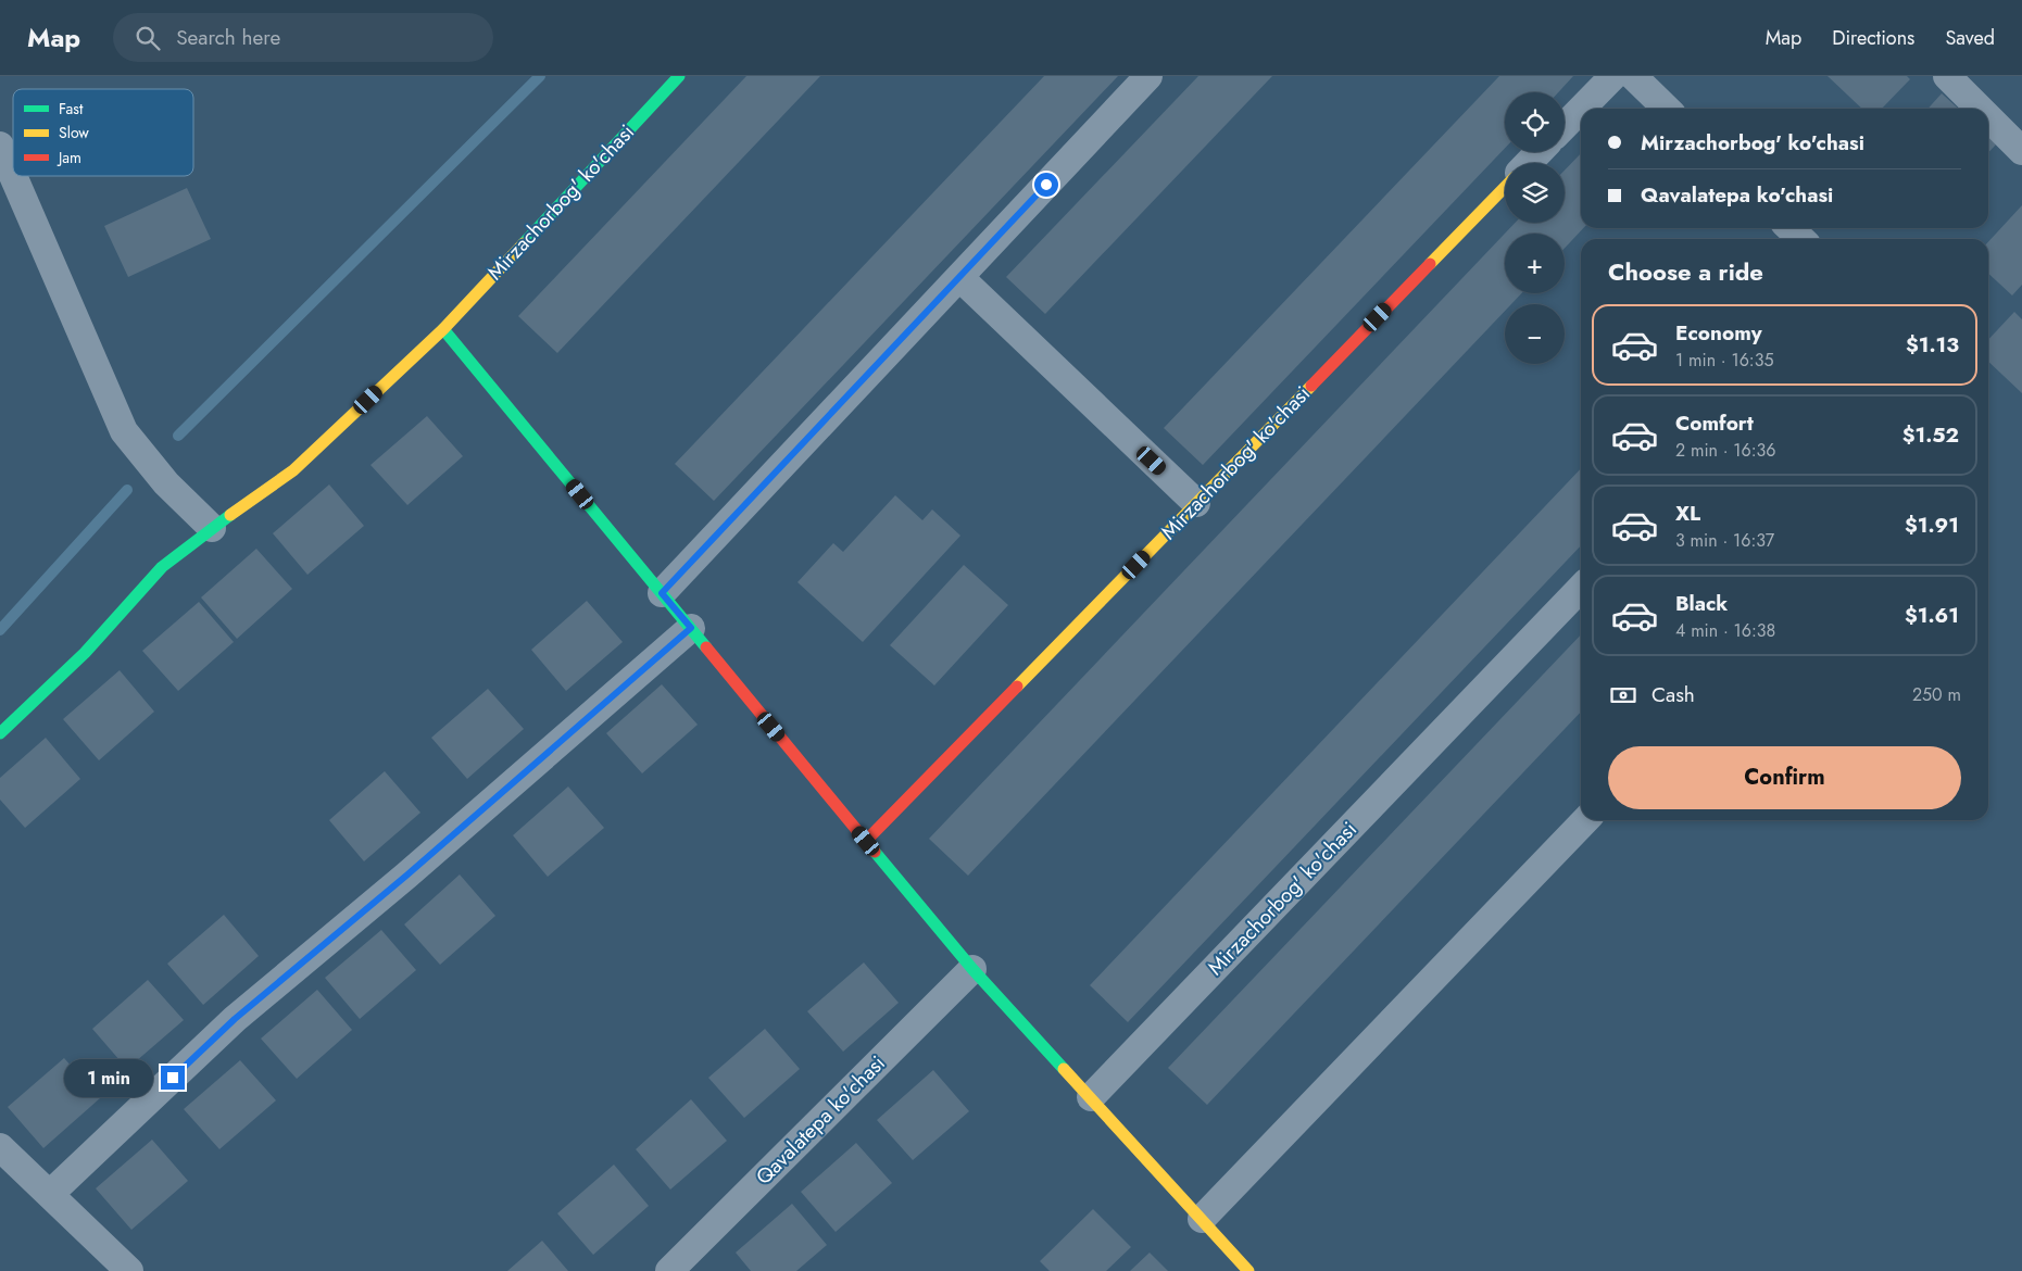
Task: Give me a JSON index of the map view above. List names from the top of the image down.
{
  "streets": {
    "street": ["Mirzachorbog' ko'chasi", "Qavalatepa ko'chasi"]
  },
  "legend": ["Fast", "Slow", "Jam"],
  "page": {
    "header": "Map",
    "search": "Search here",
    "nav": ["Map", "Directions", "Saved"],
    "map_buttons": ["+", "−"],
    "banner": ["Mirzachorbog' ko'chasi", "Qavalatepa ko'chasi"],
    "heading": "Choose a ride",
    "list": [
      {
        "name": "Economy",
        "note": "1 min · 16:35",
        "value": "$1.13"
      },
      {
        "name": "Comfort",
        "note": "2 min · 16:36",
        "value": "$1.52"
      },
      {
        "name": "XL",
        "note": "3 min · 16:37",
        "value": "$1.91"
      },
      {
        "name": "Black",
        "note": "4 min · 16:38",
        "value": "$1.61"
      }
    ],
    "pay": ["Cash", "250 m"],
    "buttons": "Confirm",
    "bubble": "1 min"
  }
}
